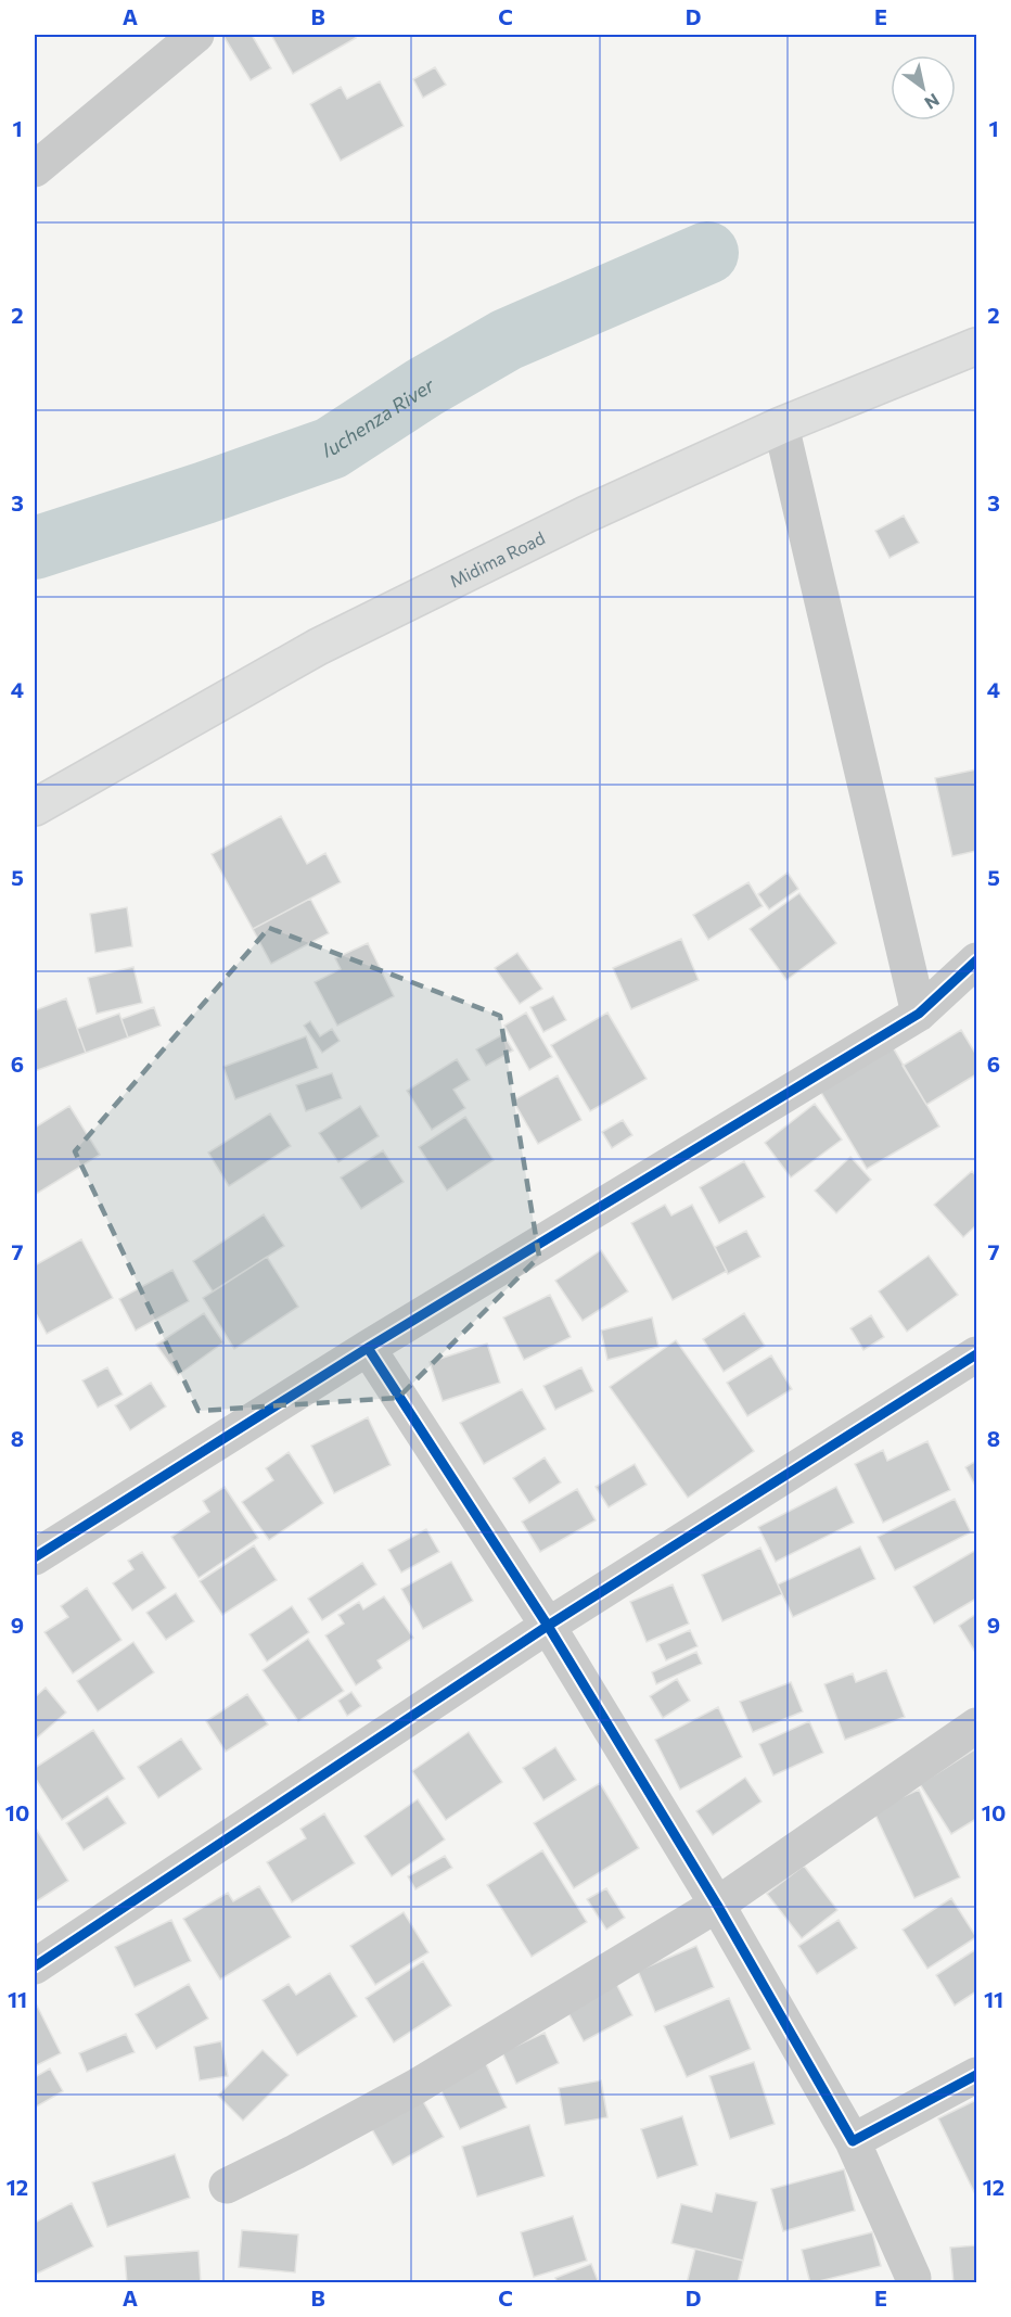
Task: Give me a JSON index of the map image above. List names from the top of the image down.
{
  "streets": {
    "main road": ["Midima Road"]
  },
  "water": ["luchenza River"],
  "north": "bottom right",
  "grid": {
    "columns": [
      "A",
      "B",
      "C",
      "D",
      "E"
    ],
    "rows": [
      "1",
      "2",
      "3",
      "4",
      "5",
      "6",
      "7",
      "8",
      "9",
      "10",
      "11",
      "12"
    ]
  }
}
